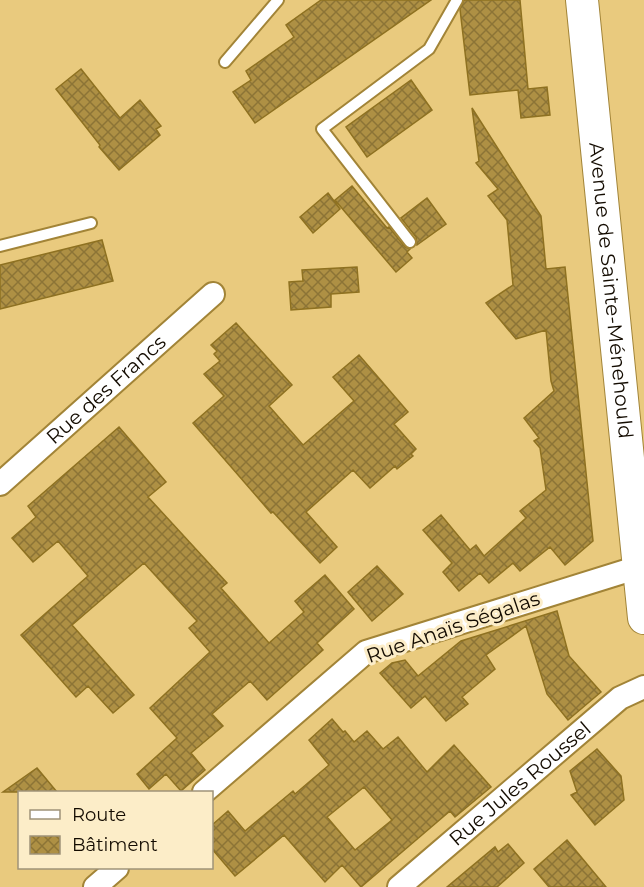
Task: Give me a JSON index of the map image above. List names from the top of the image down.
{
  "streets": {
    "main road": ["Avenue de Sainte-Ménehould"],
    "street": ["Rue des Francs", "Rue Anaïs Ségalas", "Rue Jules Roussel"]
  },
  "crossings": [
    ["Avenue de Sainte-Ménehould", "Rue Anaïs Ségalas"]
  ],
  "legend": ["Route", "Bâtiment"]
}
